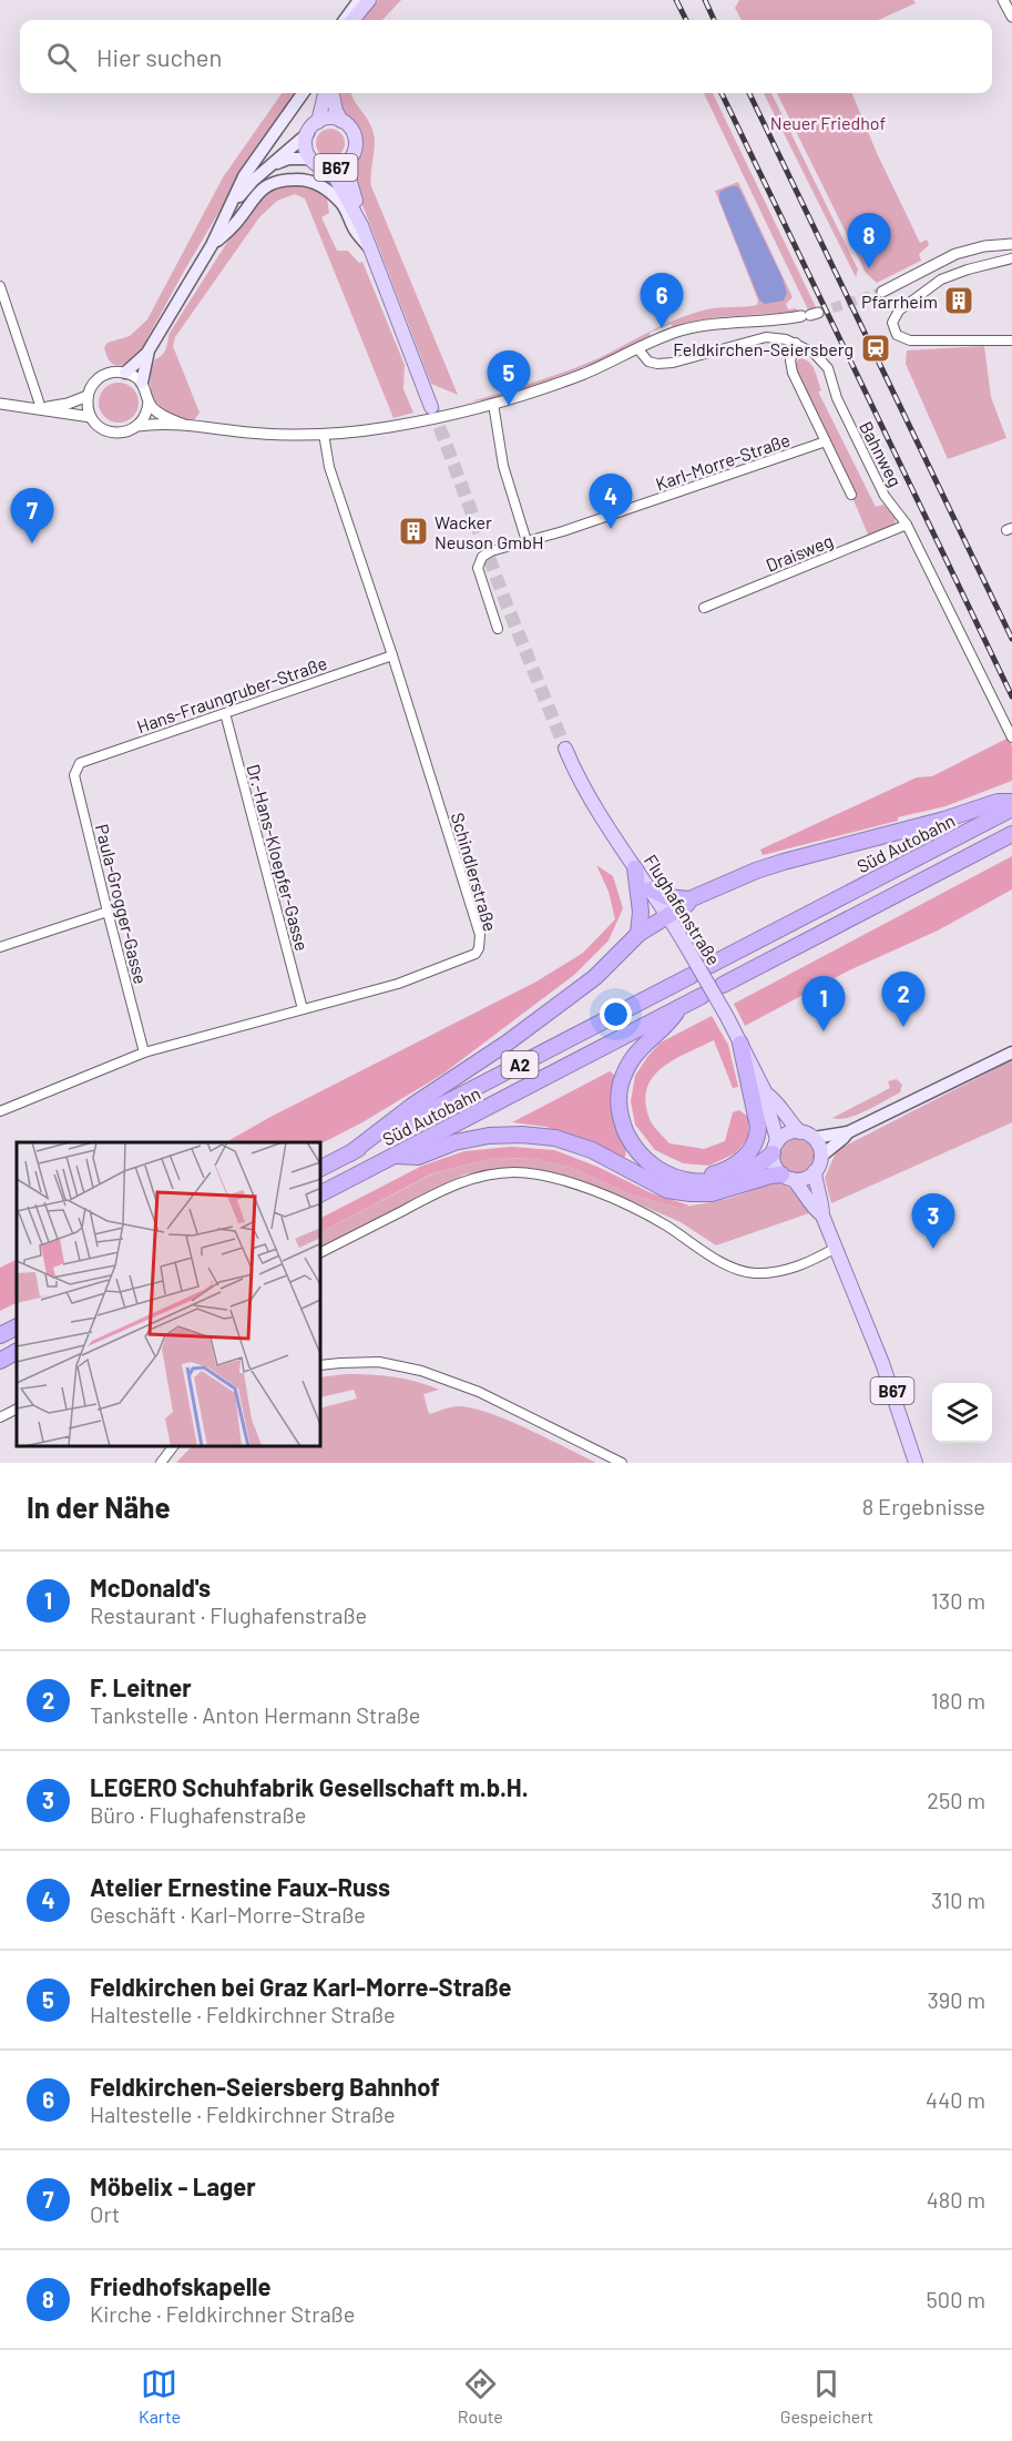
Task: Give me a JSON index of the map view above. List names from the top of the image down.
{
  "streets": {
    "highway": ["Süd Autobahn", "A2"],
    "main road": ["B67", "Flughafenstraße"],
    "street": [
      "Bahnweg",
      "Karl-Morre-Straße",
      "Draisweg",
      "Hans-Fraungruber-Straße",
      "Dr.-Hans-Kloepfer-Gasse",
      "Schindlerstraße",
      "Paula-Grogger-Gasse"
    ]
  },
  "crossings": [
    ["Bahnweg", "Draisweg"],
    ["Hans-Fraungruber-Straße", "Dr.-Hans-Kloepfer-Gasse"],
    ["Hans-Fraungruber-Straße", "Schindlerstraße"],
    ["Hans-Fraungruber-Straße", "Paula-Grogger-Gasse"],
    ["Dr.-Hans-Kloepfer-Gasse", "Schindlerstraße"],
    ["Schindlerstraße", "Paula-Grogger-Gasse"]
  ],
  "parks": ["Neuer Friedhof"],
  "places": {
    "building": ["Pfarrheim", "Wacker Neuson GmbH"],
    "station": ["Feldkirchen-Seiersberg"]
  },
  "page": {
    "search": "Hier suchen",
    "pins": [
      "8",
      "6",
      "5",
      "4",
      "7",
      "2",
      "1",
      "3"
    ],
    "heading": ["In der Nähe", "8 Ergebnisse"],
    "list": [
      {
        "mark": "1",
        "name": "McDonald's",
        "note": "Restaurant · Flughafenstraße",
        "value": "130 m"
      },
      {
        "mark": "2",
        "name": "F. Leitner",
        "note": "Tankstelle · Anton Hermann Straße",
        "value": "180 m"
      },
      {
        "mark": "3",
        "name": "LEGERO Schuhfabrik Gesellschaft m.b.H.",
        "note": "Büro · Flughafenstraße",
        "value": "250 m"
      },
      {
        "mark": "4",
        "name": "Atelier Ernestine Faux-Russ",
        "note": "Geschäft · Karl-Morre-Straße",
        "value": "310 m"
      },
      {
        "mark": "5",
        "name": "Feldkirchen bei Graz Karl-Morre-Straße",
        "note": "Haltestelle · Feldkirchner Straße",
        "value": "390 m"
      },
      {
        "mark": "6",
        "name": "Feldkirchen-Seiersberg Bahnhof",
        "note": "Haltestelle · Feldkirchner Straße",
        "value": "440 m"
      },
      {
        "mark": "7",
        "name": "Möbelix - Lager",
        "note": "Ort",
        "value": "480 m"
      },
      {
        "mark": "8",
        "name": "Friedhofskapelle",
        "note": "Kirche · Feldkirchner Straße",
        "value": "500 m"
      }
    ],
    "nav": ["Karte", "Route", "Gespeichert"]
  }
}
